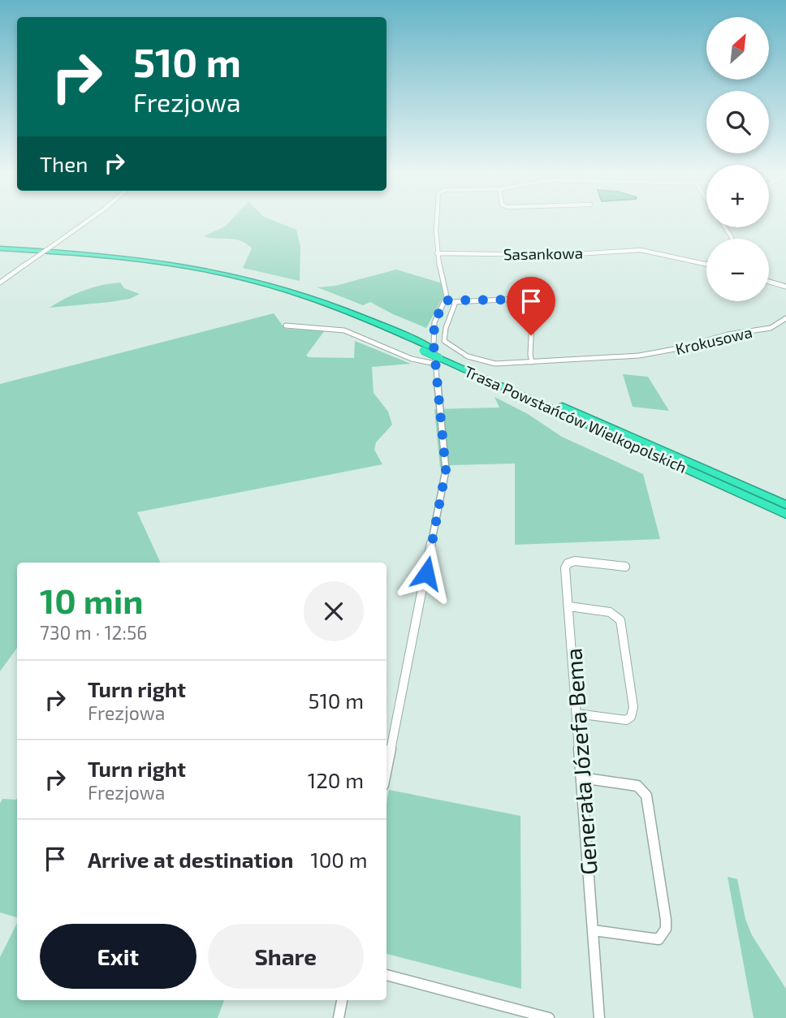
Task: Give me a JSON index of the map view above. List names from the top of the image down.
{
  "streets": {
    "highway": ["Trasa Powstańców Wielkopolskich"],
    "street": ["Sasankowa", "Krokusowa", "Generała Józefa Bema"]
  },
  "north": "top right",
  "page": {
    "map_buttons": ["+", "−"],
    "turn": ["510 m", "Frezjowa"],
    "then": "Then",
    "heading": ["10 min", "730 m · 12:56"],
    "list": [
      {
        "name": "Turn right",
        "note": "Frezjowa",
        "value": "510 m"
      },
      {
        "name": "Turn right",
        "note": "Frezjowa",
        "value": "120 m"
      },
      {
        "name": "Arrive at destination",
        "value": "100 m"
      }
    ],
    "buttons": ["Exit", "Share"]
  }
}
